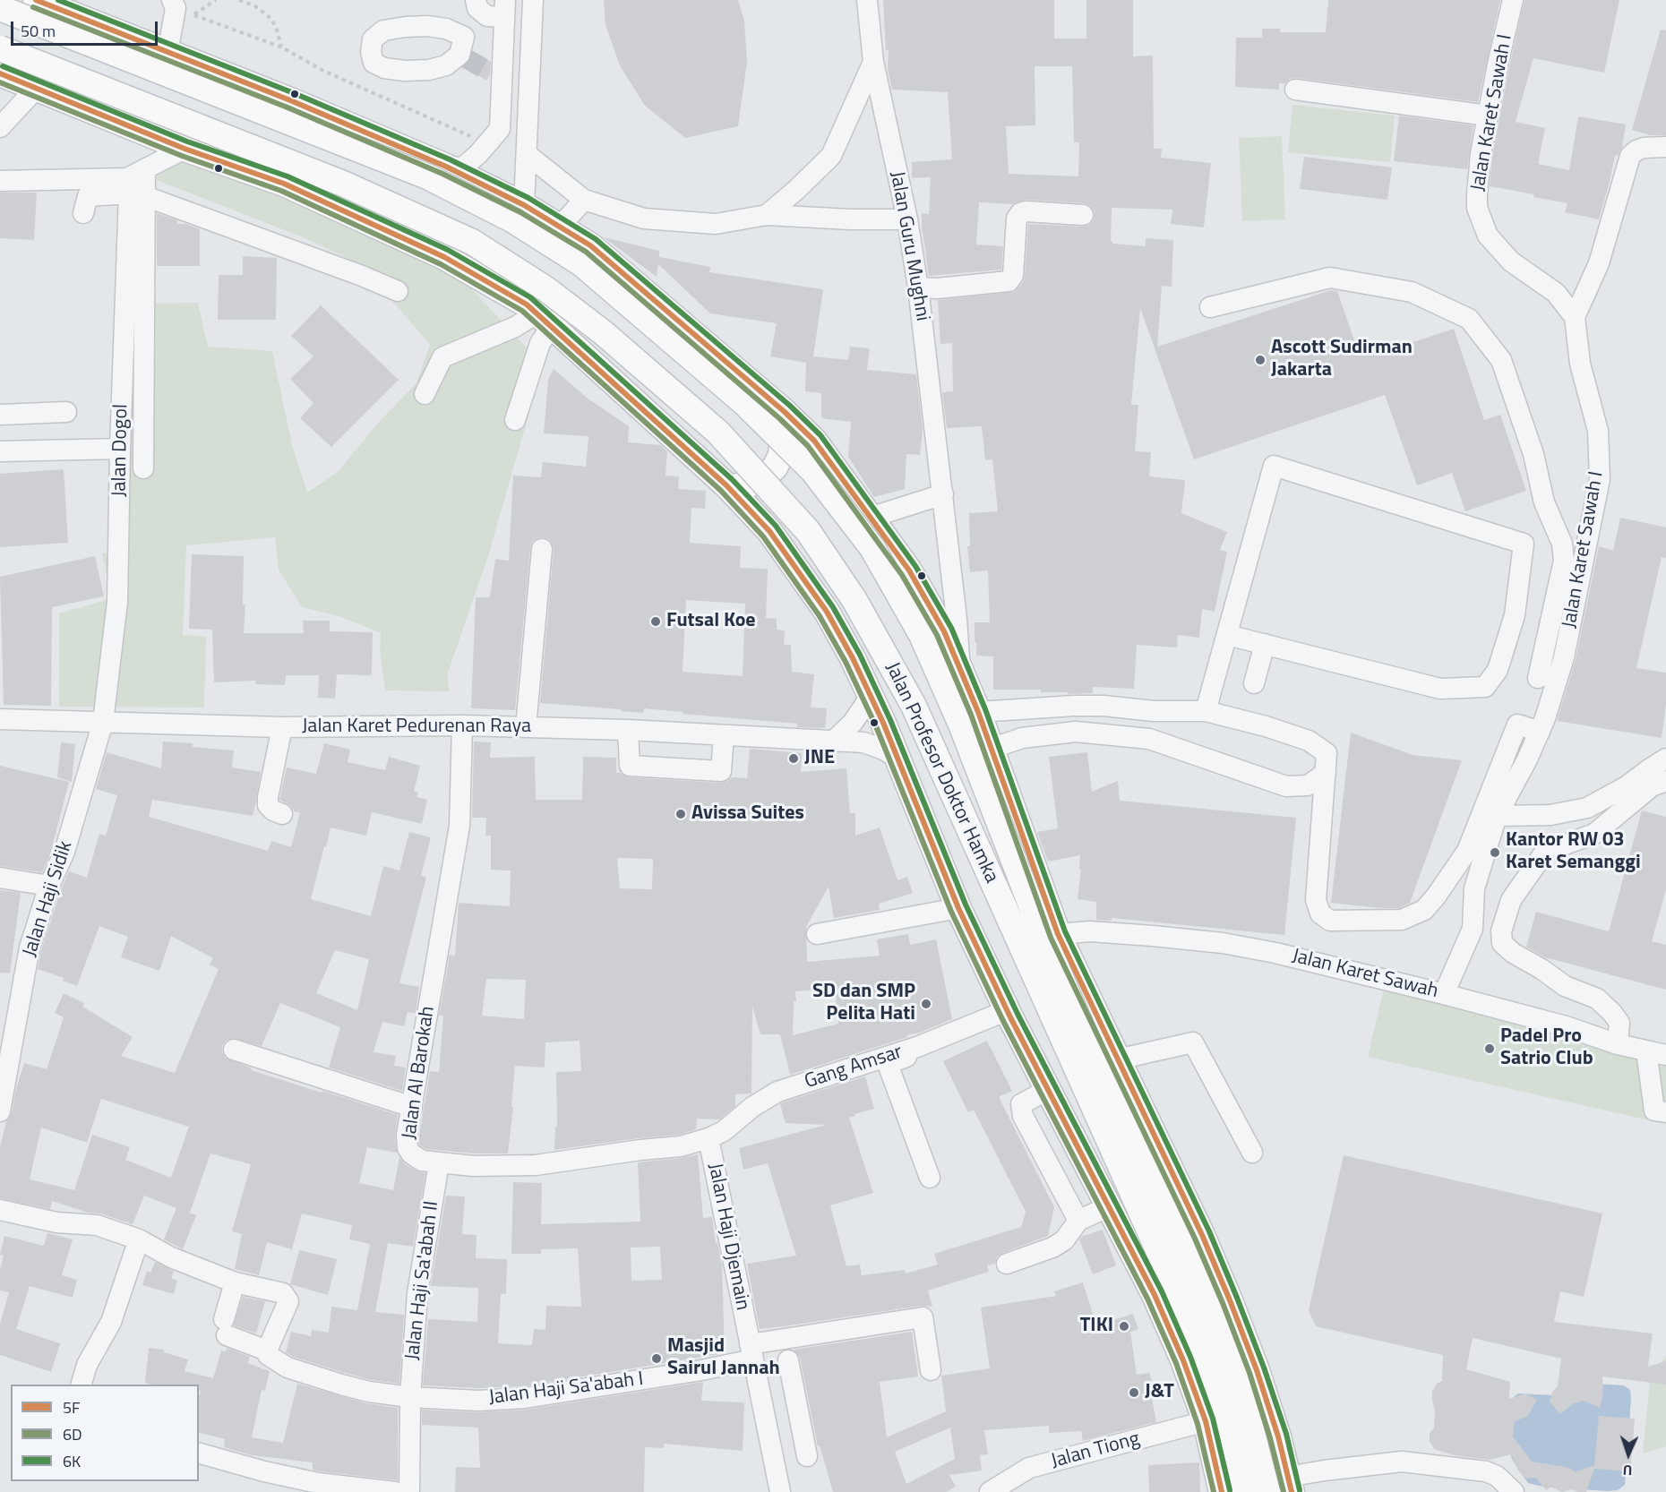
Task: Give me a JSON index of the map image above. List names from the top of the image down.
{
  "streets": {
    "main road": ["Jalan Profesor Doktor Hamka"],
    "street": [
      "Jalan Karet Sawah I",
      "Jalan Guru Mughni",
      "Jalan Dogol",
      "Jalan Karet Pedurenan Raya",
      "Jalan Haji Sidik",
      "Jalan Karet Sawah",
      "Gang Amsar",
      "Jalan Al Barokah",
      "Jalan Haji Djemain",
      "Jalan Haji Sa'abah II",
      "Jalan Haji Sa'abah I",
      "Jalan Tiong"
    ]
  },
  "crossings": [
    ["Jalan Karet Sawah I", "Jalan Karet Sawah"],
    ["Jalan Dogol", "Jalan Karet Pedurenan Raya"],
    ["Jalan Dogol", "Jalan Haji Sidik"],
    ["Jalan Karet Pedurenan Raya", "Jalan Haji Sidik"],
    ["Jalan Karet Pedurenan Raya", "Jalan Al Barokah"],
    ["Gang Amsar", "Jalan Al Barokah"],
    ["Gang Amsar", "Jalan Haji Djemain"],
    ["Jalan Al Barokah", "Jalan Haji Djemain"],
    ["Jalan Al Barokah", "Jalan Haji Sa'abah II"],
    ["Jalan Haji Djemain", "Jalan Haji Sa'abah I"],
    ["Jalan Haji Sa'abah II", "Jalan Haji Sa'abah I"]
  ],
  "places": [
    "Ascott Sudirman Jakarta",
    "Futsal Koe",
    "JNE",
    "Avissa Suites",
    "Kantor RW 03 Karet Semanggi",
    "SD dan SMP Pelita Hati",
    "Padel Pro Satrio Club",
    "TIKI",
    "Masjid Sairul Jannah",
    "J&T"
  ],
  "lines": ["transit line 5F", "transit line 6K", "transit line 6D"],
  "legend": ["5F", "6D", "6K"],
  "scale_bar": "50 m",
  "north": "bottom"
}
